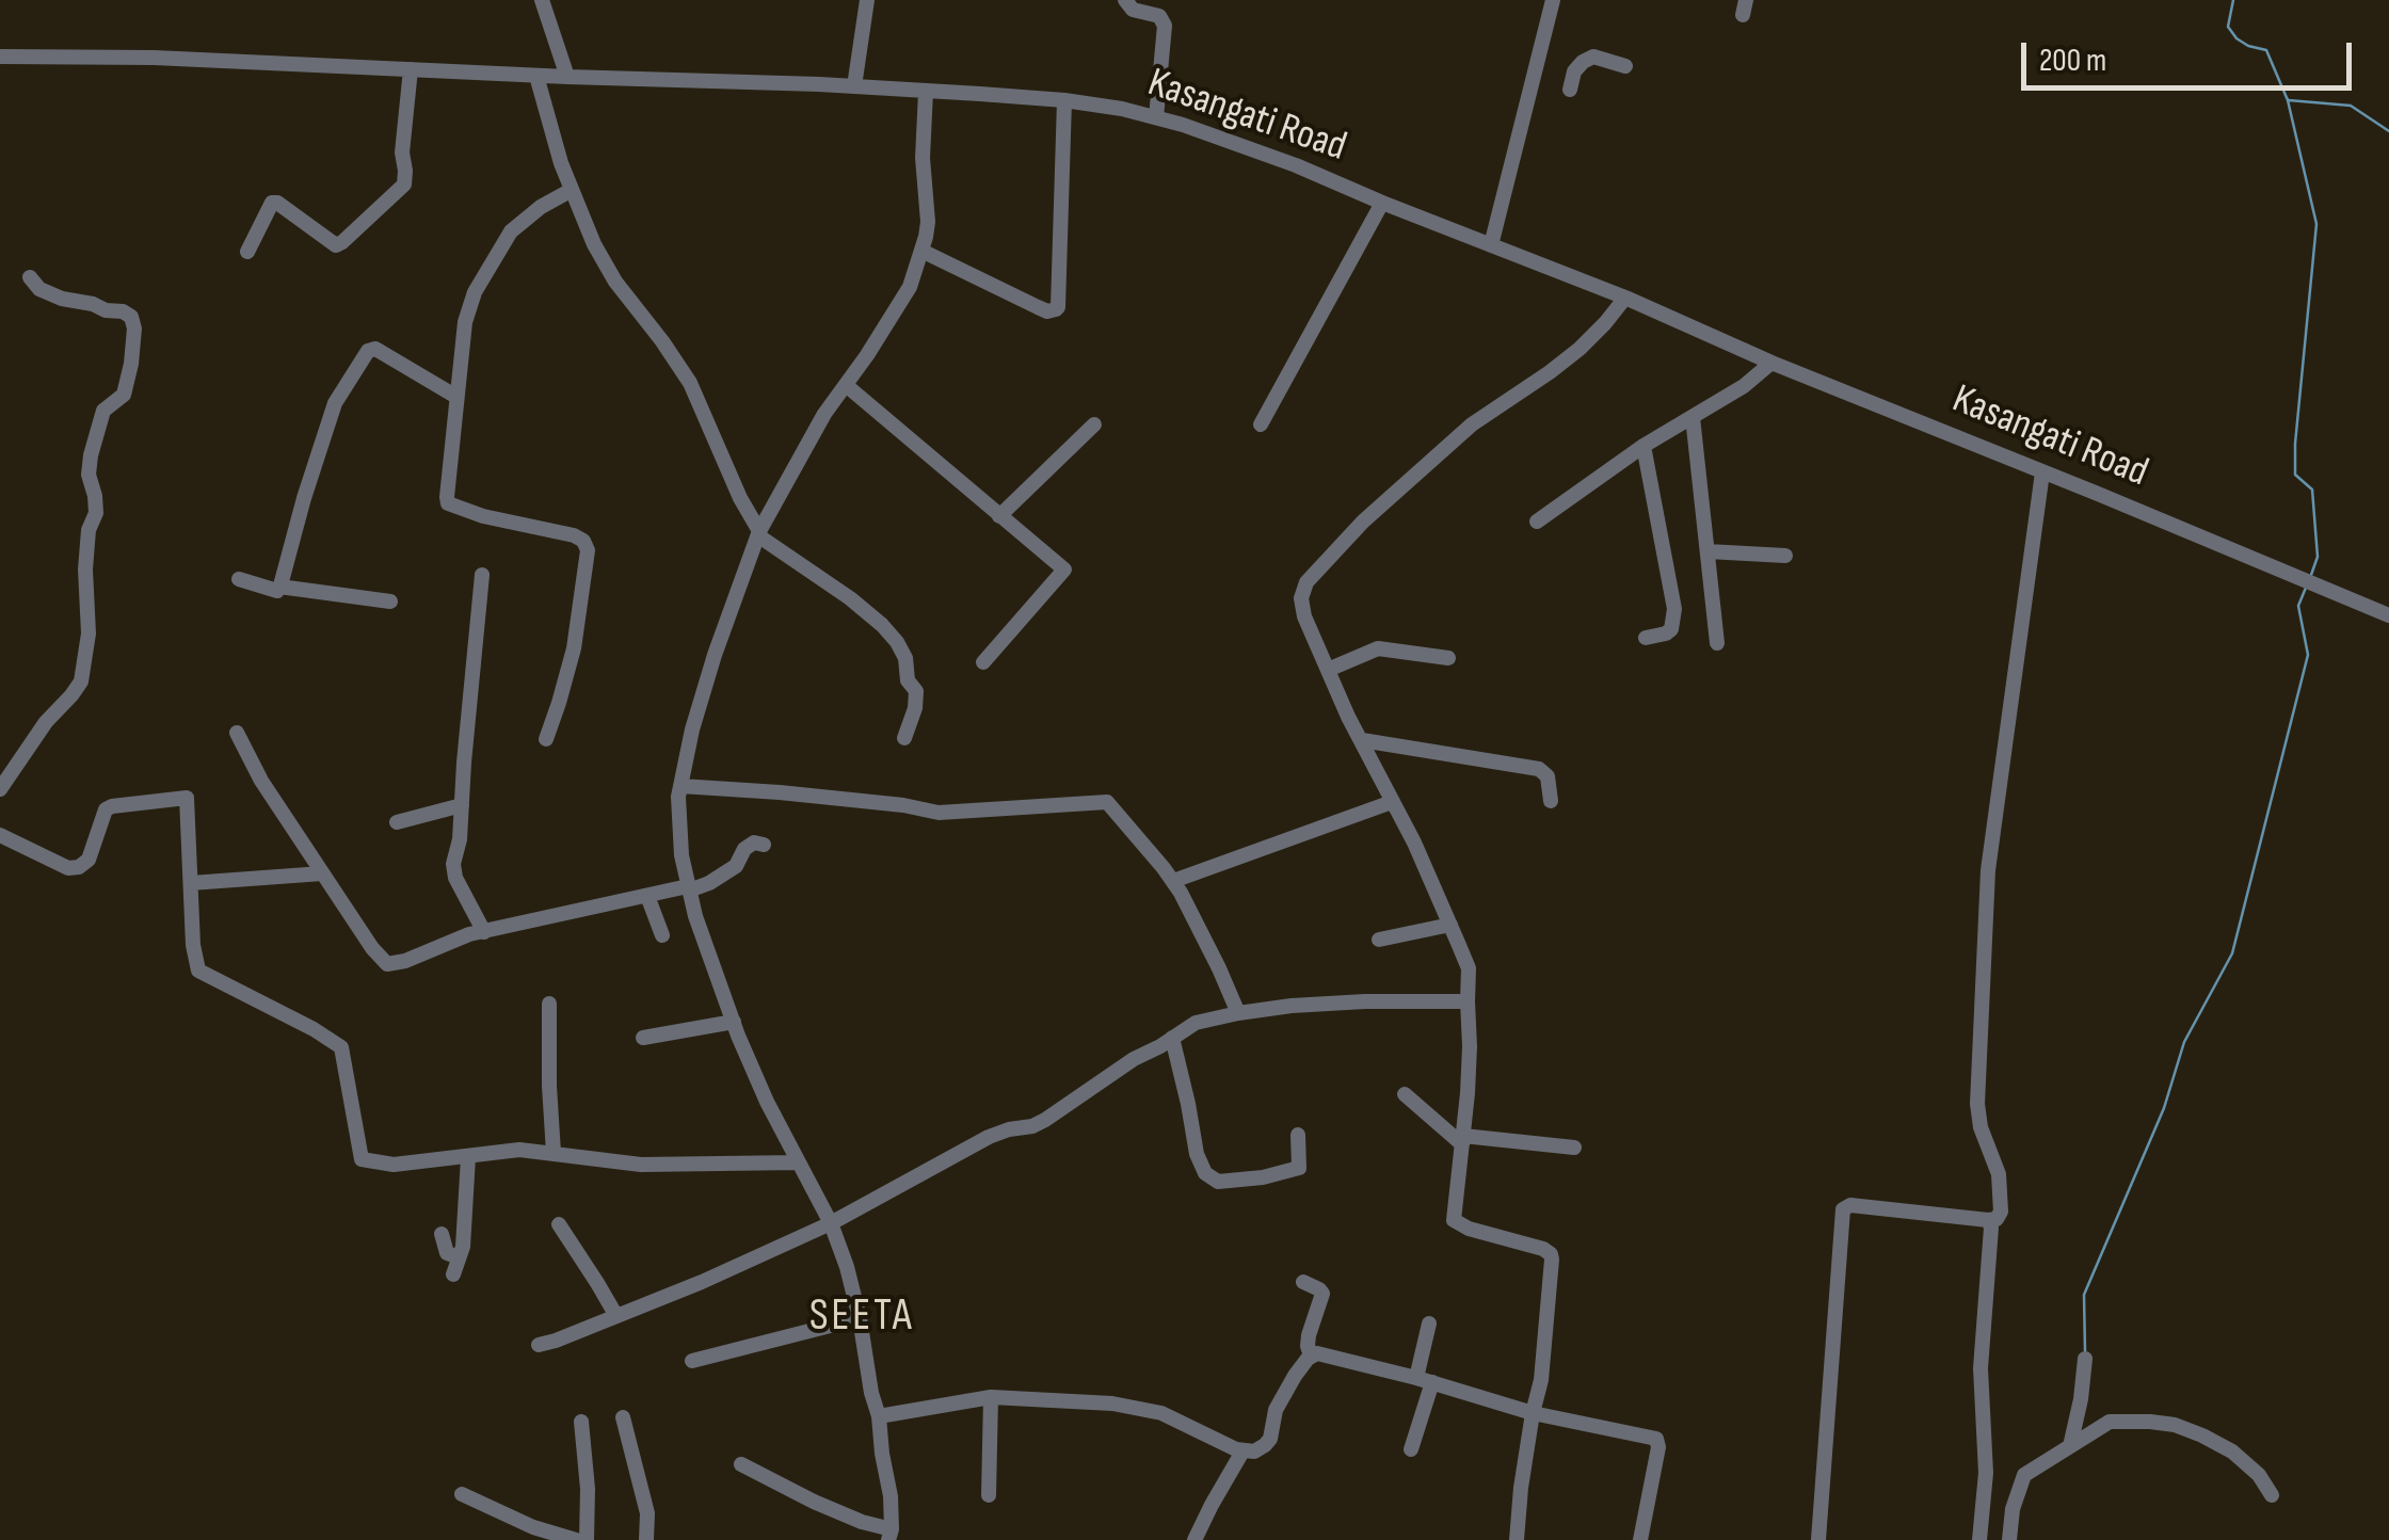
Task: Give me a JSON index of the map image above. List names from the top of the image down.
{
  "streets": {
    "street": ["Kasangati Road"]
  },
  "districts": ["SEETA"],
  "scale_bar": "200 m"
}
